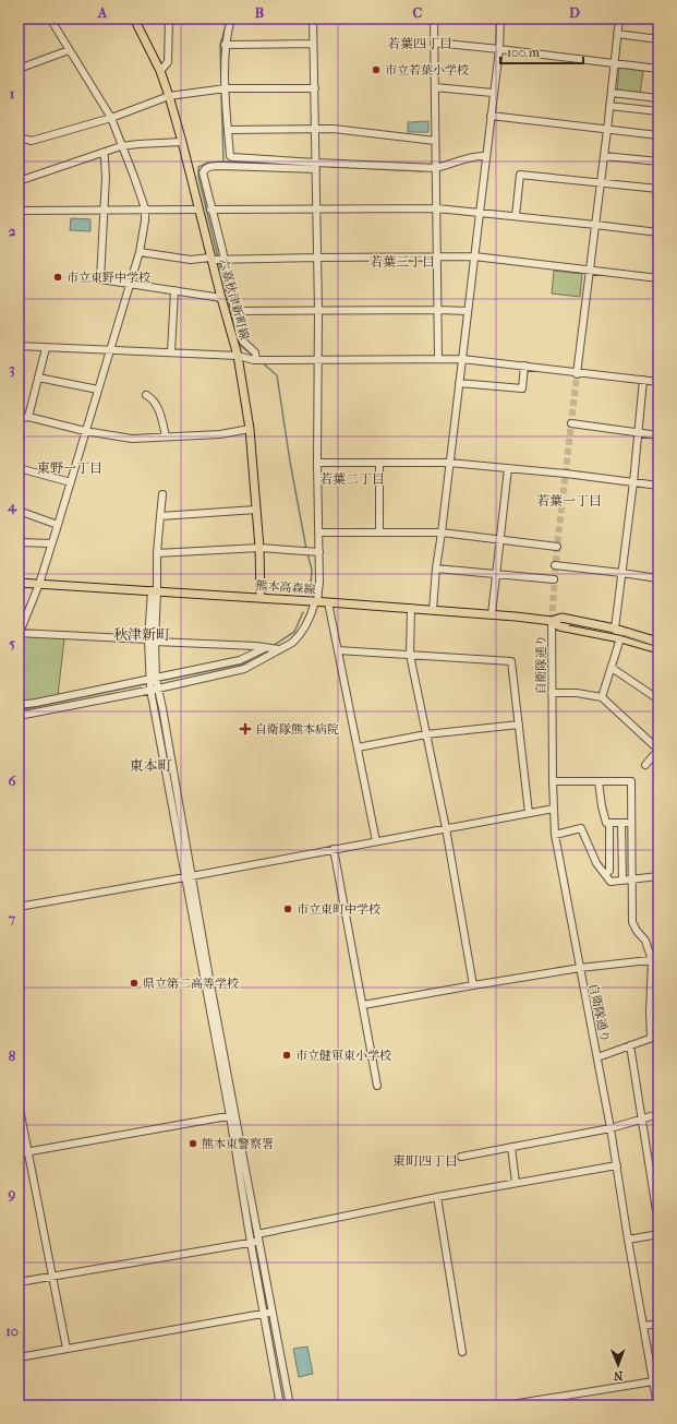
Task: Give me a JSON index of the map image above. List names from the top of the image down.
{
  "streets": {
    "main road": ["六嘉秋津新町線", "熊本高森線"],
    "street": ["自衛隊通り"]
  },
  "crossings": [
    ["六嘉秋津新町線", "熊本高森線"],
    ["熊本高森線", "自衛隊通り"]
  ],
  "districts": [
    "若葉四丁目",
    "若葉三丁目",
    "東野一丁目",
    "若葉二丁目",
    "若葉一丁目",
    "秋津新町",
    "東本町",
    "東町四丁目"
  ],
  "places": {
    "other": [
      "市立若葉小学校",
      "市立東野中学校",
      "市立東町中学校",
      "県立第二高等学校",
      "市立健軍東小学校",
      "熊本東警察署"
    ],
    "health": ["自衛隊熊本病院"]
  },
  "scale_bar": "100 m",
  "north": "bottom",
  "grid": {
    "columns": [
      "A",
      "B",
      "C",
      "D"
    ],
    "rows": [
      "1",
      "2",
      "3",
      "4",
      "5",
      "6",
      "7",
      "8",
      "9",
      "10"
    ]
  }
}
